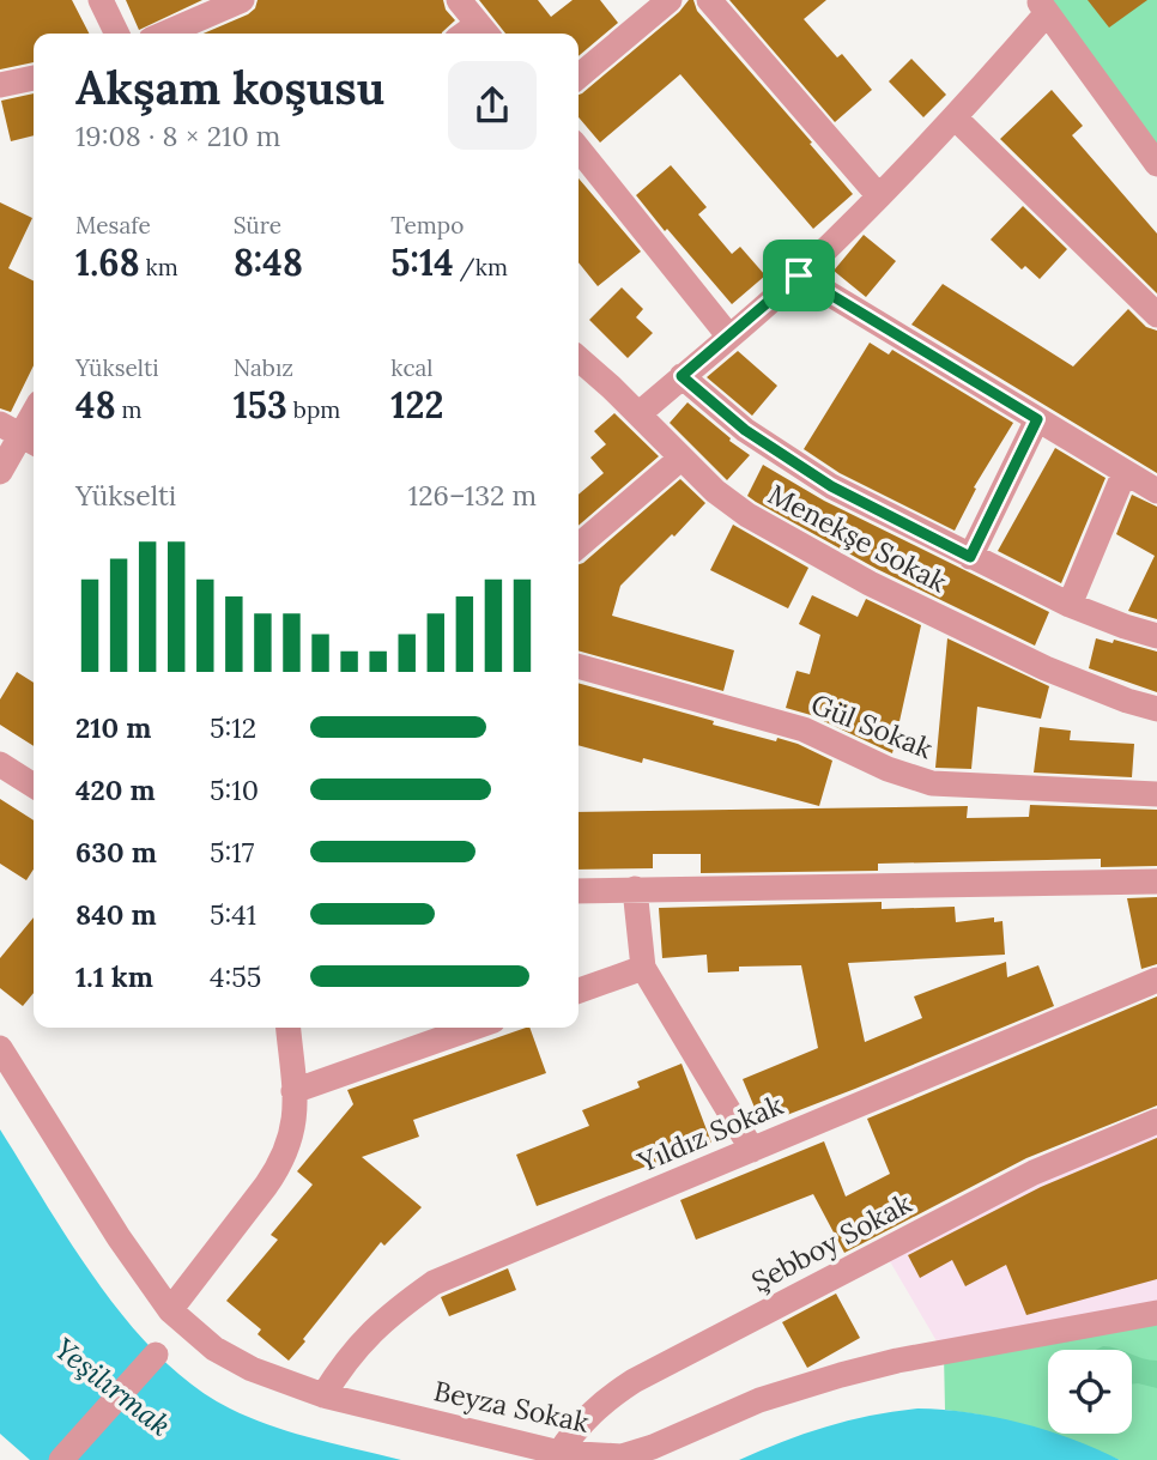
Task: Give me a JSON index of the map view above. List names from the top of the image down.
{
  "streets": {
    "street": [
      "Menekşe Sokak",
      "Gül Sokak",
      "Yıldız Sokak",
      "Şebboy Sokak",
      "Beyza Sokak"
    ]
  },
  "crossings": [
    ["Yıldız Sokak", "Beyza Sokak"],
    ["Şebboy Sokak", "Beyza Sokak"]
  ],
  "water": ["Yeşilırmak"],
  "page": {
    "heading": ["Akşam koşusu", "19:08 · 8 × 210 m"],
    "stats": [
      ["Mesafe", "1.68 km"],
      ["Süre", "8:48"],
      ["Tempo", "5:14 /km"],
      ["Yükselti", "48 m"],
      ["Nabız", "153 bpm"],
      ["kcal", "122"]
    ],
    "chart": ["Yükselti", "126–132 m"],
    "list": [
      {
        "name": "210 m",
        "note": "5:12"
      },
      {
        "name": "420 m",
        "note": "5:10"
      },
      {
        "name": "630 m",
        "note": "5:17"
      },
      {
        "name": "840 m",
        "note": "5:41"
      },
      {
        "name": "1.1 km",
        "note": "4:55"
      }
    ]
  }
}
